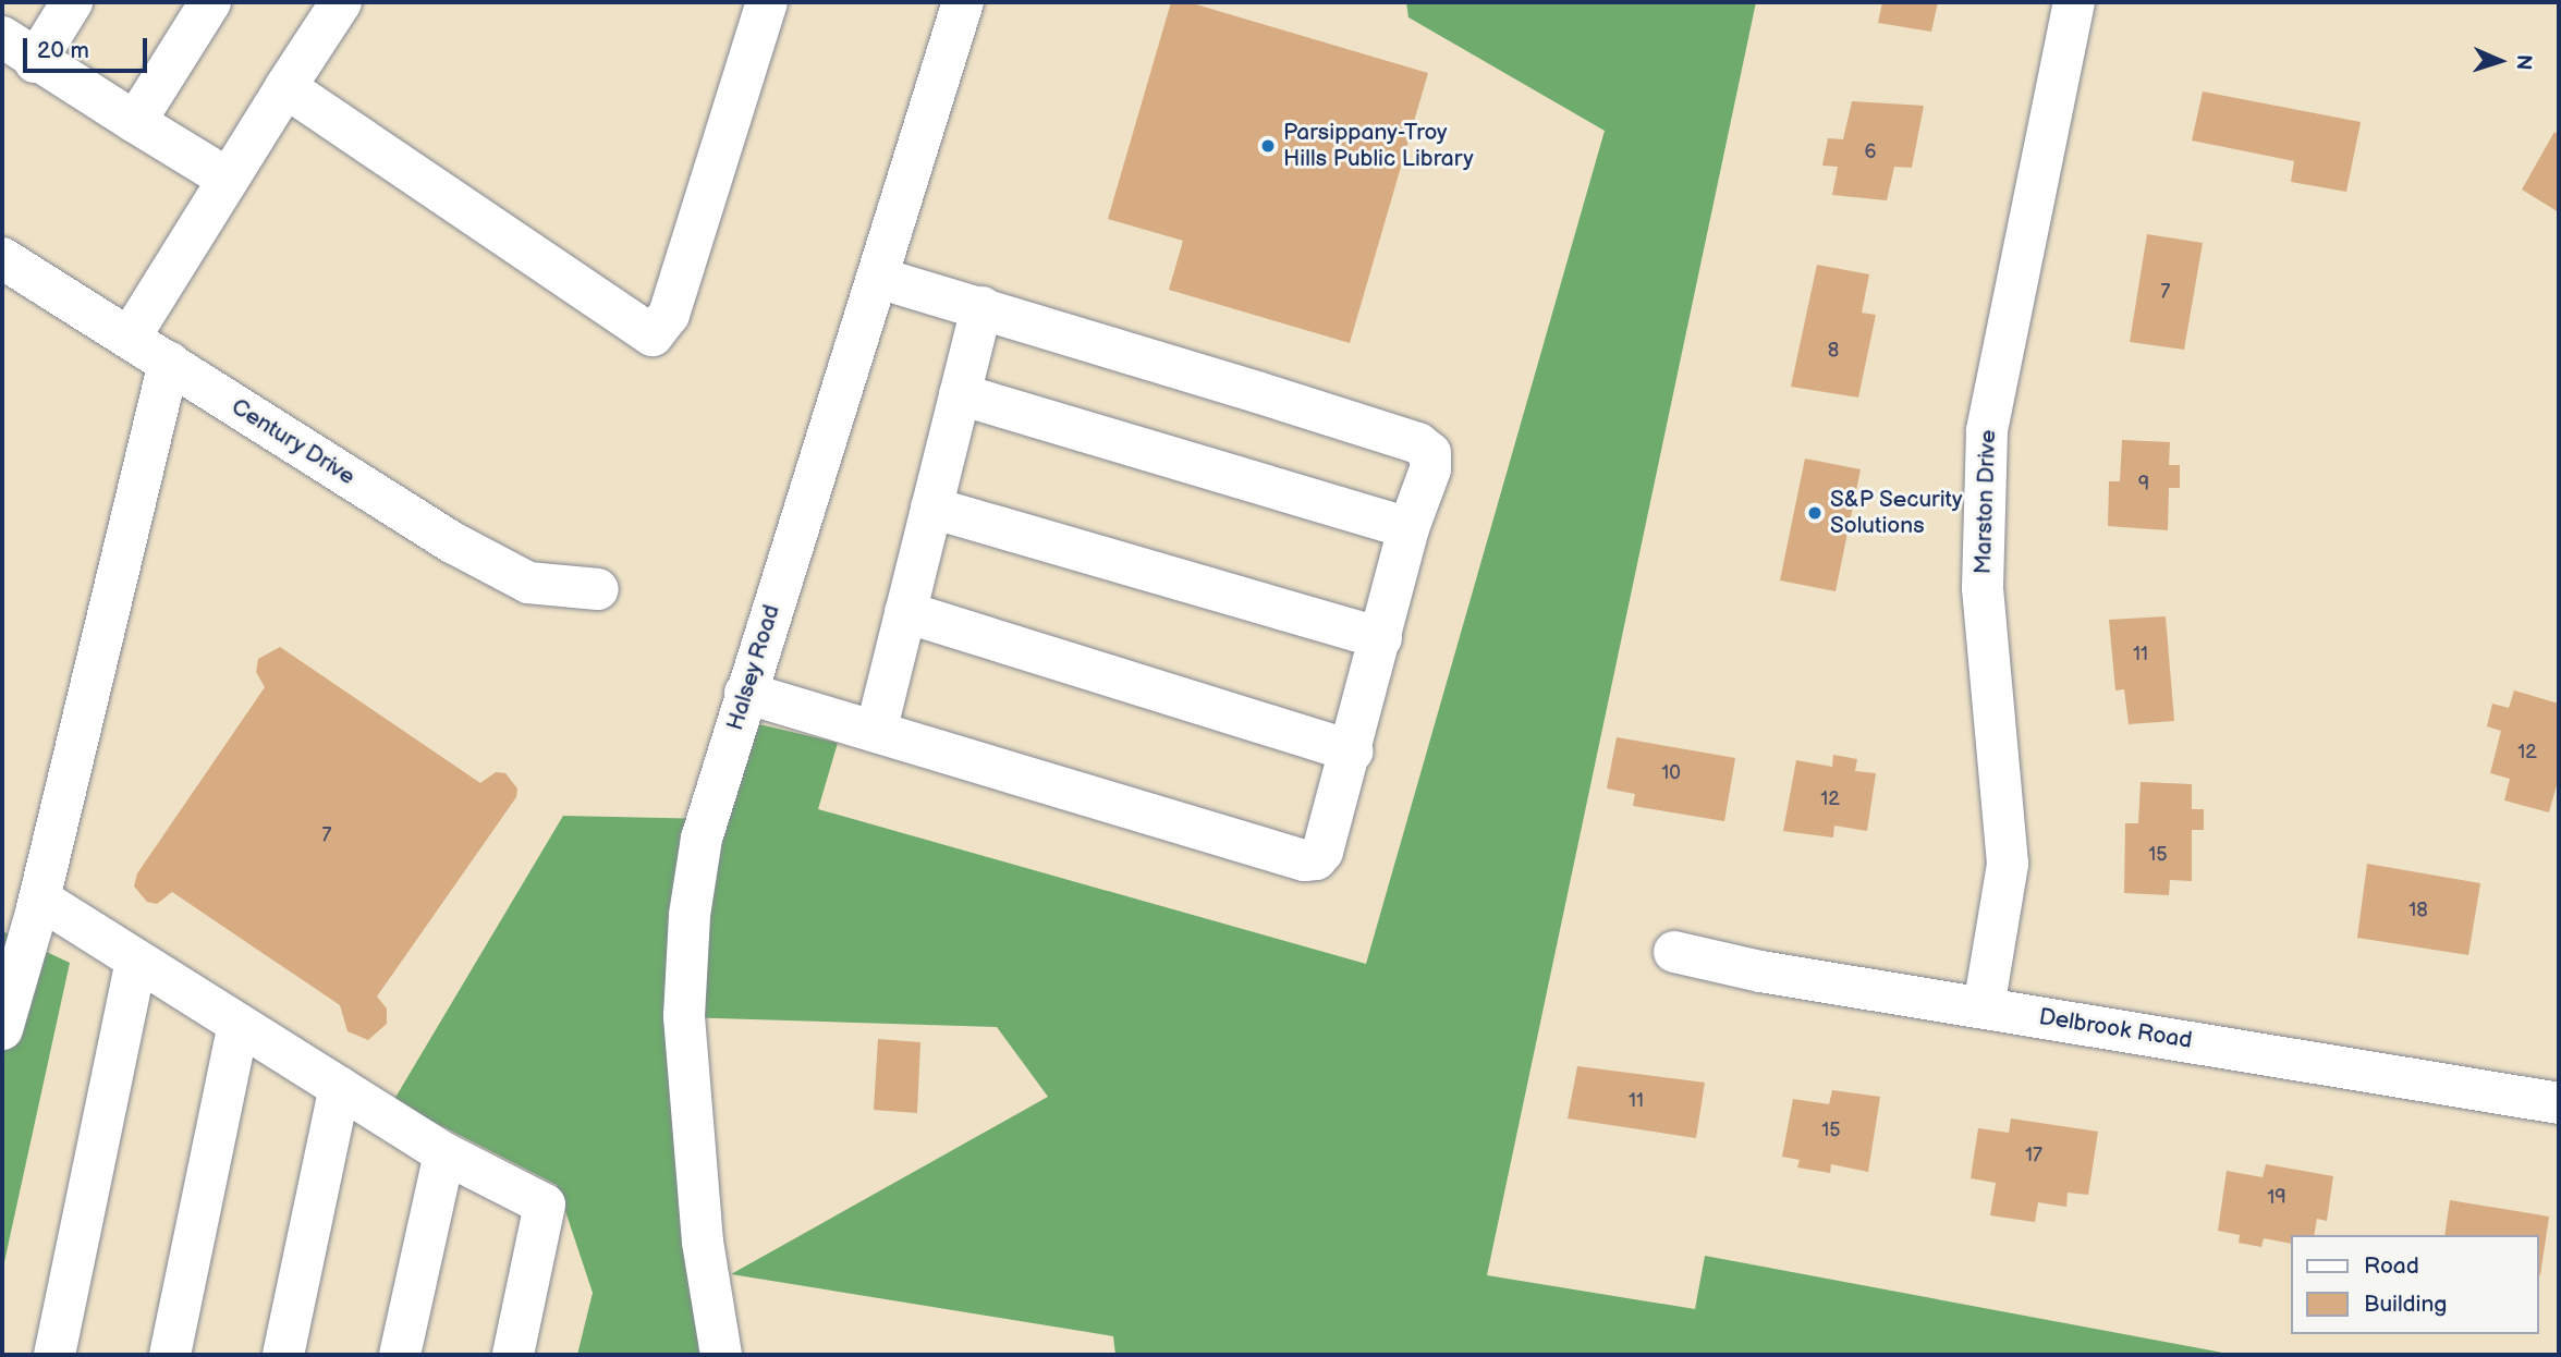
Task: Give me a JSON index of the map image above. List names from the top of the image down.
{
  "streets": {
    "street": [
      "Century Drive",
      "Marston Drive",
      "Halsey Road",
      "Delbrook Road"
    ]
  },
  "crossings": [
    ["Marston Drive", "Delbrook Road"]
  ],
  "places": ["Parsippany-Troy Hills Public Library", "S&P Security Solutions"],
  "house_numbers": [
    "6",
    "7",
    "8",
    "9",
    "11",
    "12",
    "10",
    "12",
    "7",
    "15",
    "18",
    "11",
    "15",
    "17",
    "19"
  ],
  "legend": ["Road", "Building"],
  "scale_bar": "20 m",
  "north": "right"
}
